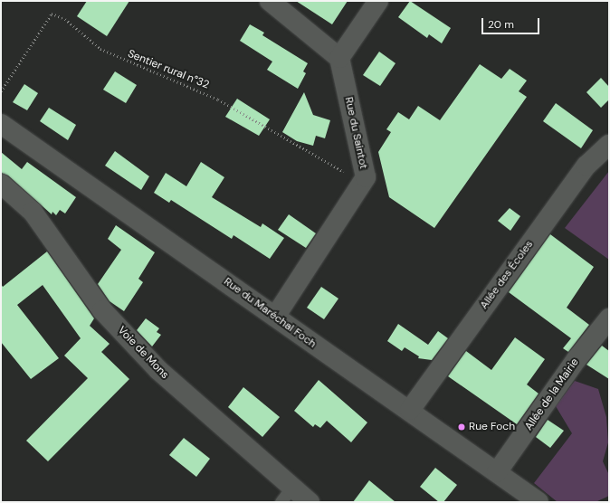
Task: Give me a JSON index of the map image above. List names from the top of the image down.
{
  "streets": {
    "street": [
      "Rue du Saintot",
      "Allée des Écoles",
      "Rue du Maréchal Foch",
      "Voie de Mons",
      "Allée de la Mairie"
    ],
    "path": ["Sentier rural n°32"]
  },
  "crossings": [
    ["Sentier rural n°32", "Rue du Saintot"],
    ["Rue du Saintot", "Rue du Maréchal Foch"],
    ["Allée des Écoles", "Rue du Maréchal Foch"],
    ["Rue du Maréchal Foch", "Allée de la Mairie"]
  ],
  "places": ["Rue Foch"],
  "scale_bar": "20 m"
}
